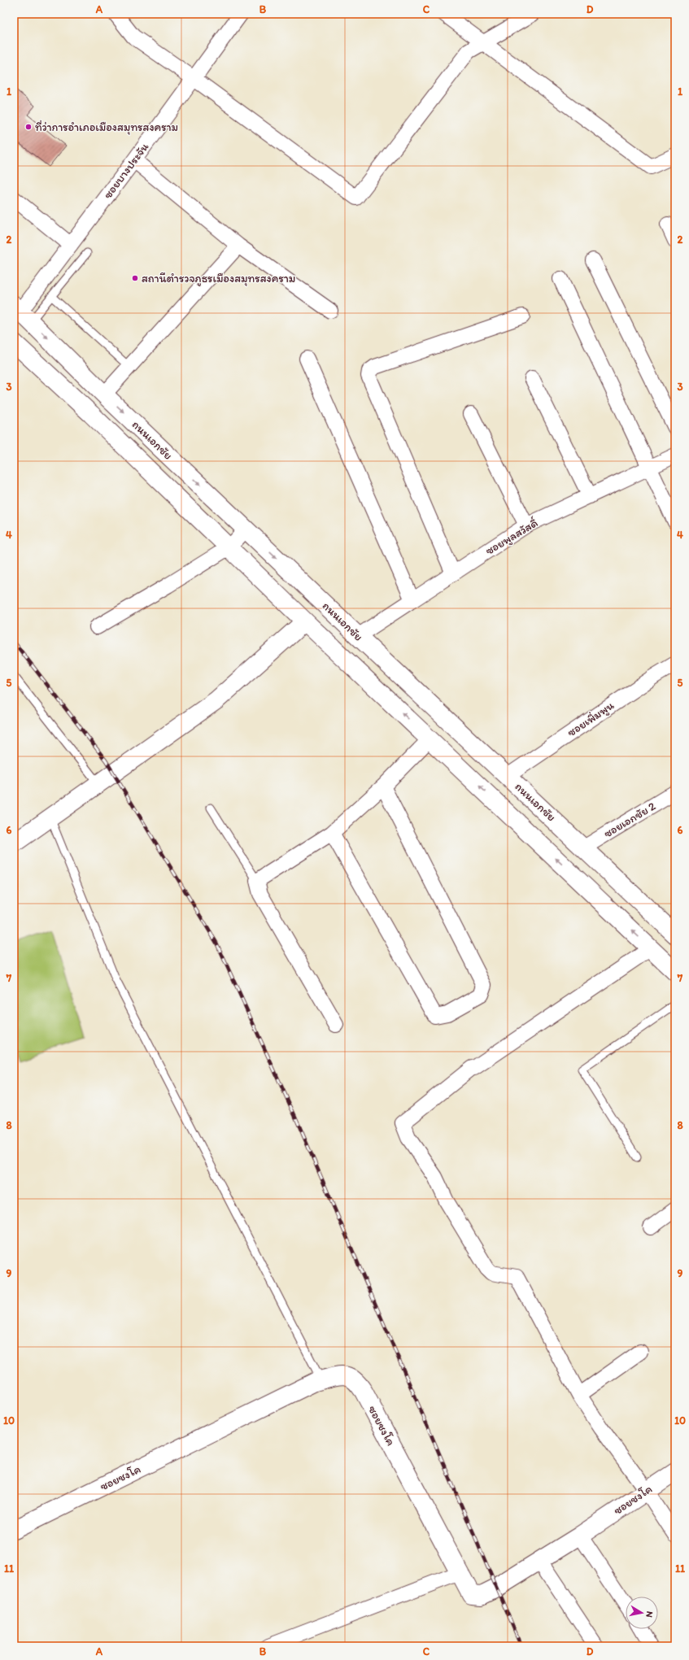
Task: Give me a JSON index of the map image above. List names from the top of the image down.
{
  "streets": {
    "main road": ["ถนนเอกชัย", "ซอยชงโค"],
    "street": [
      "ซอยบางประจัน",
      "ซอยพูลสวัสดิ์",
      "ซอยเพิ่มพูน",
      "ซอยเอกชัย 2"
    ]
  },
  "crossings": [
    ["ซอยบางประจัน", "ถนนเอกชัย"],
    ["ถนนเอกชัย", "ซอยพูลสวัสดิ์"],
    ["ถนนเอกชัย", "ซอยเพิ่มพูน"],
    ["ถนนเอกชัย", "ซอยเอกชัย 2"]
  ],
  "places": ["ที่ว่าการอำเภอเมืองสมุทรสงคราม", "สถานีตำรวจภูธรเมืองสมุทรสงคราม"],
  "north": "right",
  "grid": {
    "columns": [
      "A",
      "B",
      "C",
      "D"
    ],
    "rows": [
      "1",
      "2",
      "3",
      "4",
      "5",
      "6",
      "7",
      "8",
      "9",
      "10",
      "11"
    ]
  }
}
